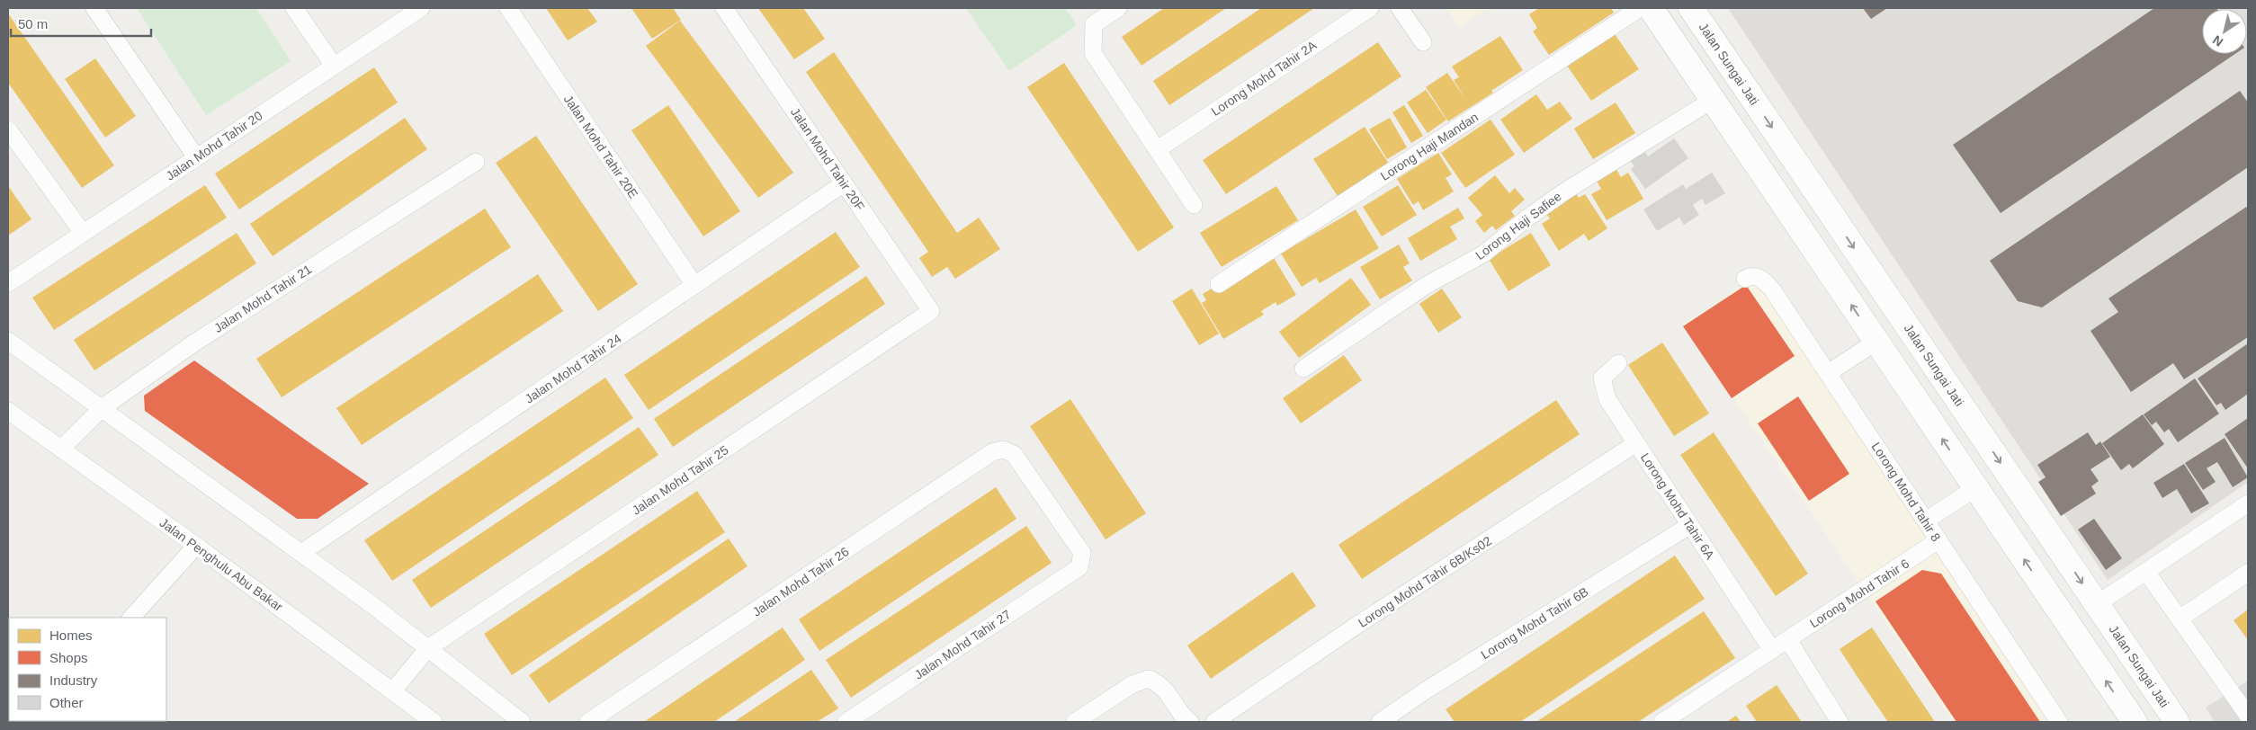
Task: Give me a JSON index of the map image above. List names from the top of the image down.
{
  "streets": {
    "main road": ["Jalan Sungai Jati"],
    "street": [
      "Lorong Mohd Tahir 2A",
      "Jalan Mohd Tahir 20",
      "Jalan Mohd Tahir 20E",
      "Lorong Haji Mandan",
      "Jalan Mohd Tahir 20F",
      "Lorong Haji Safiee",
      "Jalan Mohd Tahir 21",
      "Jalan Mohd Tahir 24",
      "Jalan Mohd Tahir 25",
      "Lorong Mohd Tahir 8",
      "Lorong Mohd Tahir 6A",
      "Jalan Penghulu Abu Bakar",
      "Jalan Mohd Tahir 26",
      "Lorong Mohd Tahir 6B/Ks02",
      "Lorong Mohd Tahir 6",
      "Lorong Mohd Tahir 6B",
      "Jalan Mohd Tahir 27"
    ]
  },
  "crossings": [
    ["Jalan Mohd Tahir 20E", "Jalan Mohd Tahir 24"],
    ["Jalan Mohd Tahir 20F", "Jalan Mohd Tahir 24"],
    ["Jalan Mohd Tahir 20F", "Jalan Mohd Tahir 25"],
    ["Jalan Mohd Tahir 21", "Jalan Penghulu Abu Bakar"],
    ["Jalan Mohd Tahir 25", "Jalan Penghulu Abu Bakar"],
    ["Lorong Mohd Tahir 8", "Lorong Mohd Tahir 6"],
    ["Lorong Mohd Tahir 6A", "Lorong Mohd Tahir 6B/Ks02"],
    ["Lorong Mohd Tahir 6A", "Lorong Mohd Tahir 6"],
    ["Lorong Mohd Tahir 6A", "Lorong Mohd Tahir 6B"],
    ["Jalan Mohd Tahir 26", "Jalan Mohd Tahir 27"]
  ],
  "legend": [
    "Homes",
    "Shops",
    "Industry",
    "Other"
  ],
  "scale_bar": "50 m",
  "north": "bottom left"
}
